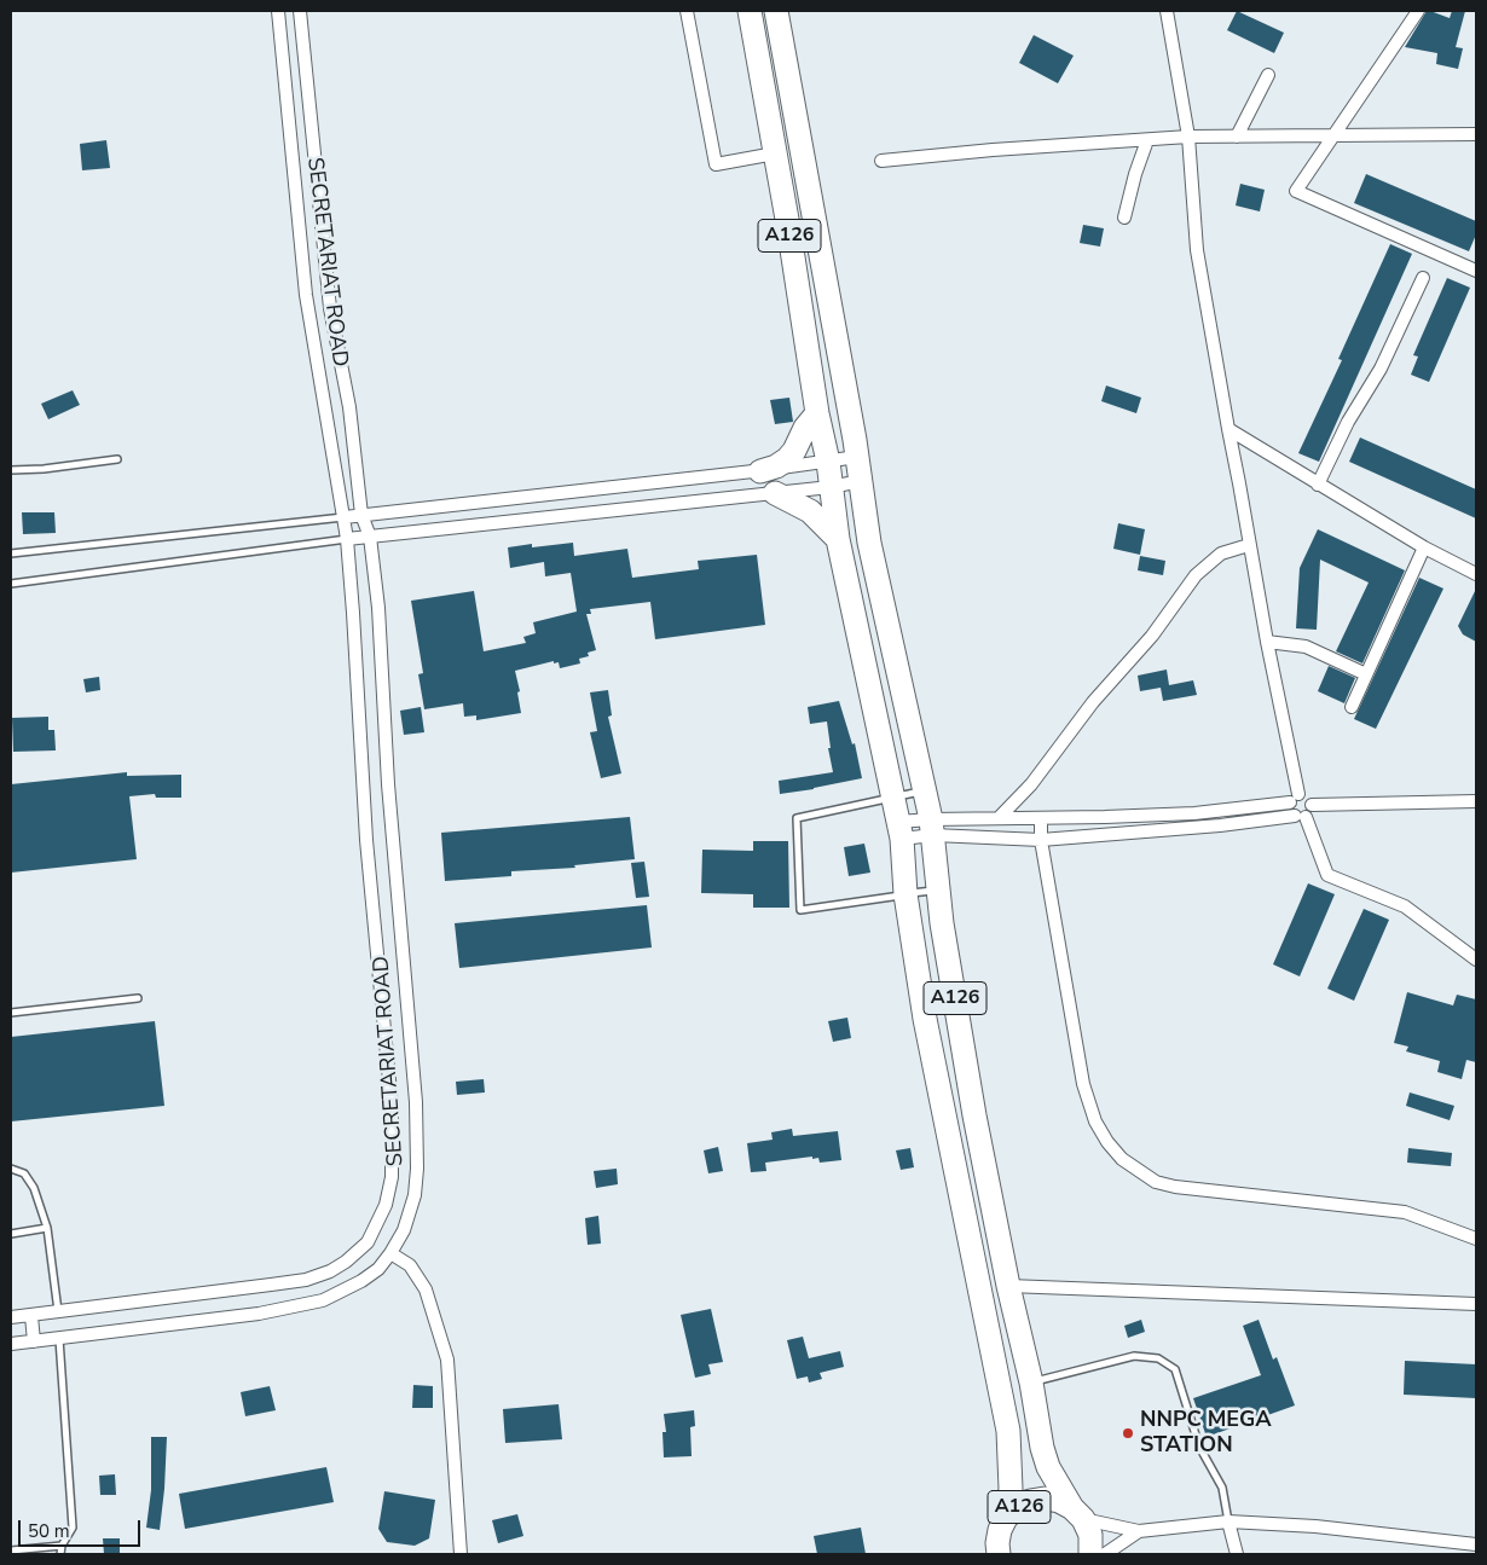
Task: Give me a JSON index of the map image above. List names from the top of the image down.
{
  "streets": {
    "highway": ["A126"],
    "street": ["SECRETARIAT ROAD"]
  },
  "places": ["NNPC MEGA STATION"],
  "scale_bar": "50 m"
}
